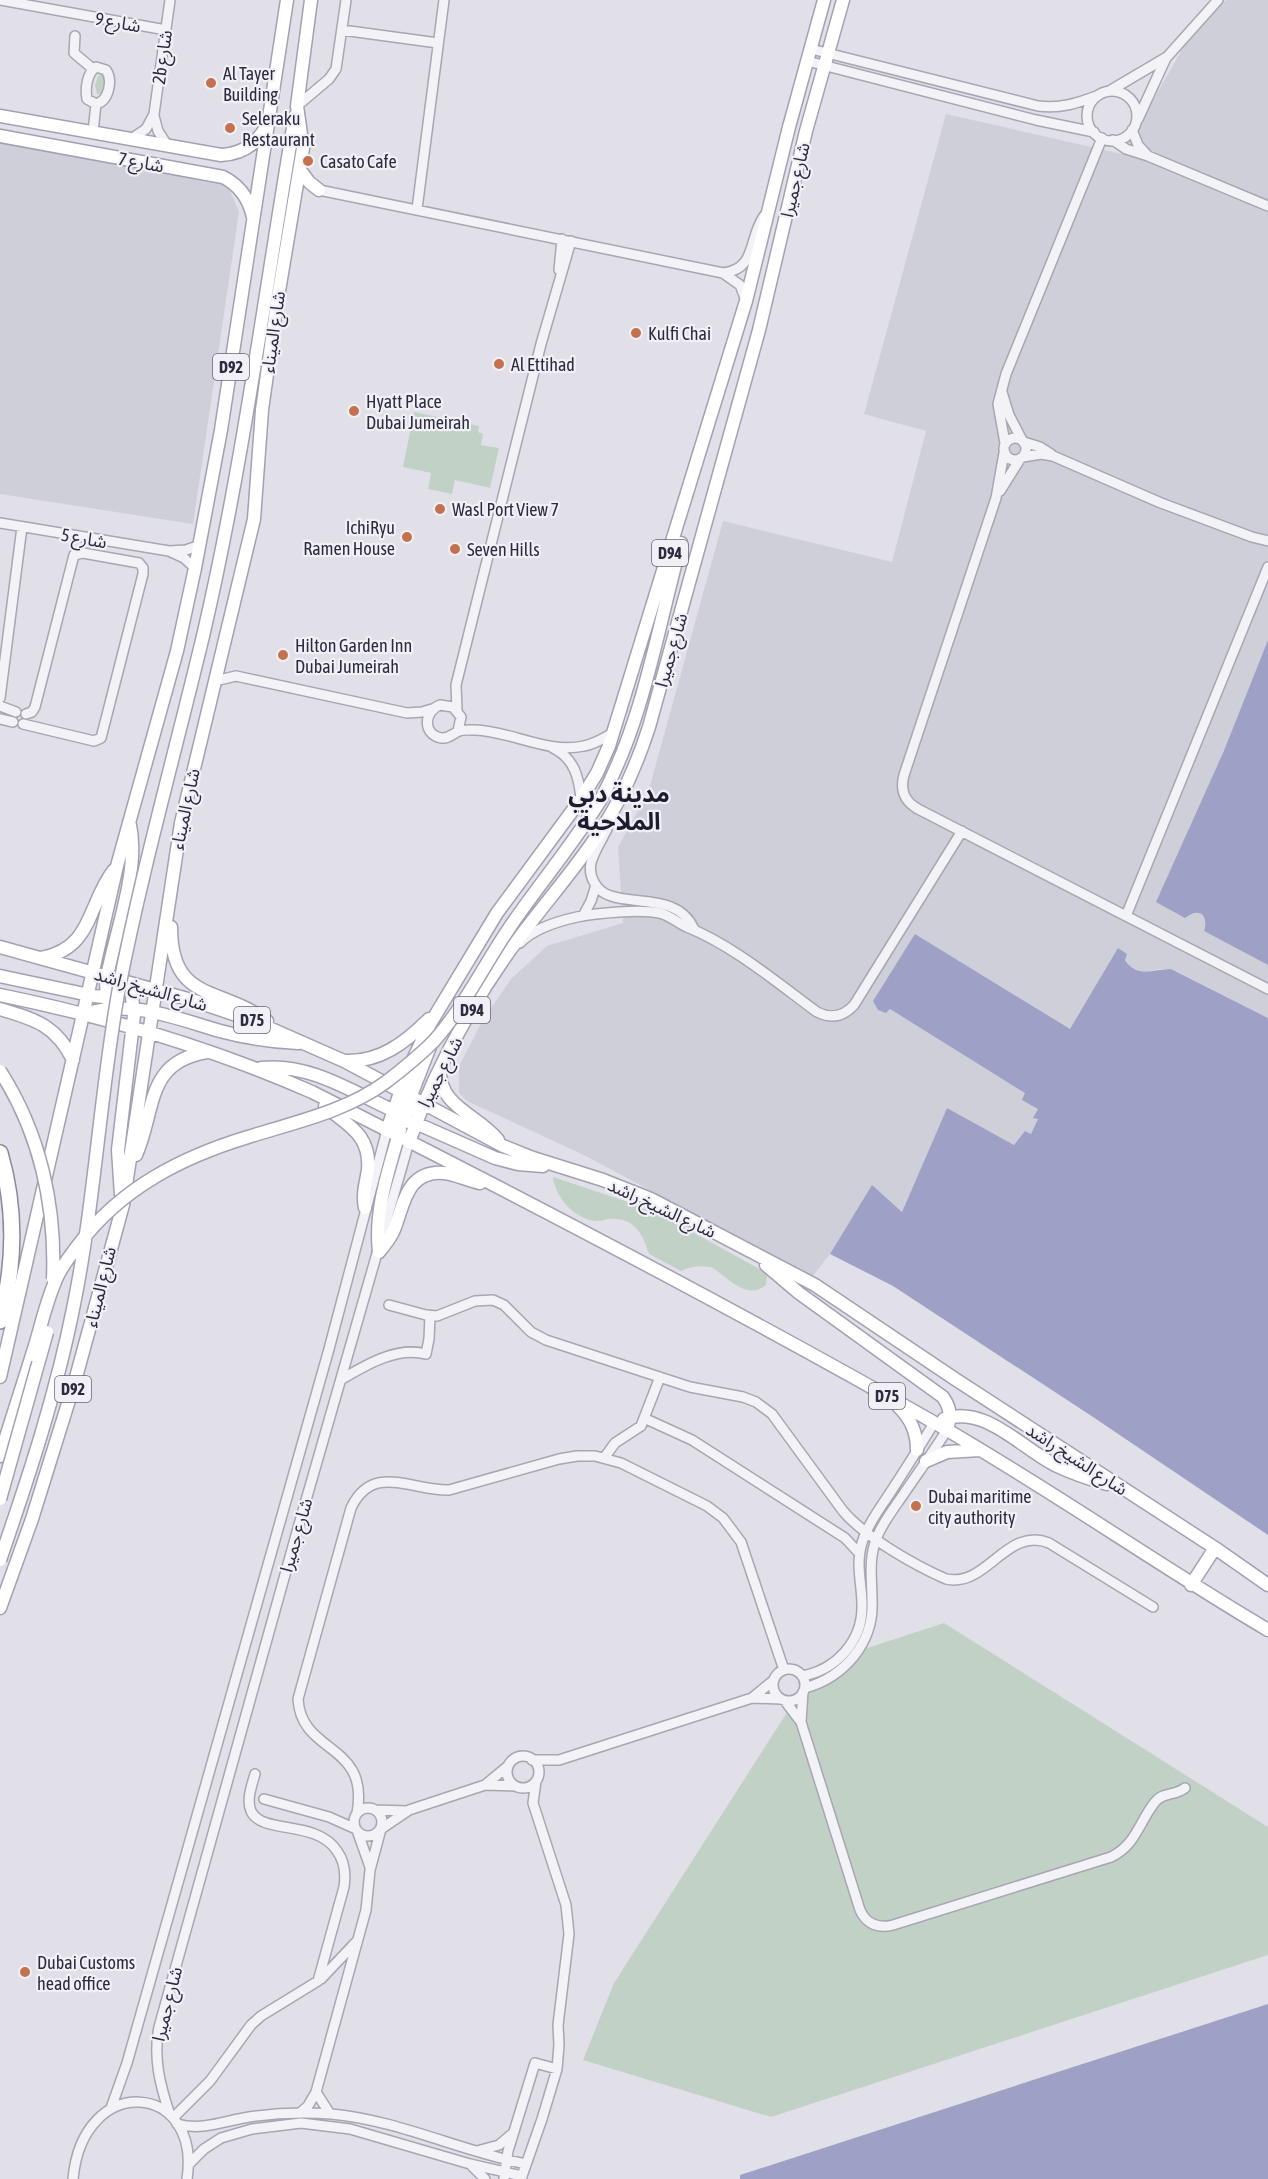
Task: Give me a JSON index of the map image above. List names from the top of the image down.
{
  "streets": {
    "main road": [
      "شارع 7",
      "شارع جميرا",
      "شارع الميناء",
      "D92",
      "D94",
      "شارع الشيخ راشد",
      "D75"
    ],
    "street": ["شارع 9", "2b شارع", "شارع 5"]
  },
  "crossings": [
    ["شارع 9", "2b شارع"],
    ["2b شارع", "شارع 7"],
    ["شارع 7", "شارع الميناء"],
    ["شارع جميرا", "شارع الشيخ راشد"],
    ["شارع جميرا", "D75"],
    ["شارع الميناء", "شارع 5"],
    ["شارع الميناء", "شارع الشيخ راشد"],
    ["شارع الميناء", "D75"]
  ],
  "districts": ["مدينة دبي الملاحية"],
  "places": [
    "Al Tayer Building",
    "Seleraku Restaurant",
    "Casato Cafe",
    "Kulfi Chai",
    "Al Ettihad",
    "Hyatt Place Dubai Jumeirah",
    "Wasl Port View 7",
    "IchiRyu Ramen House",
    "Seven Hills",
    "Hilton Garden Inn Dubai Jumeirah",
    "Dubai maritime city authority",
    "Dubai Customs head office"
  ]
}
